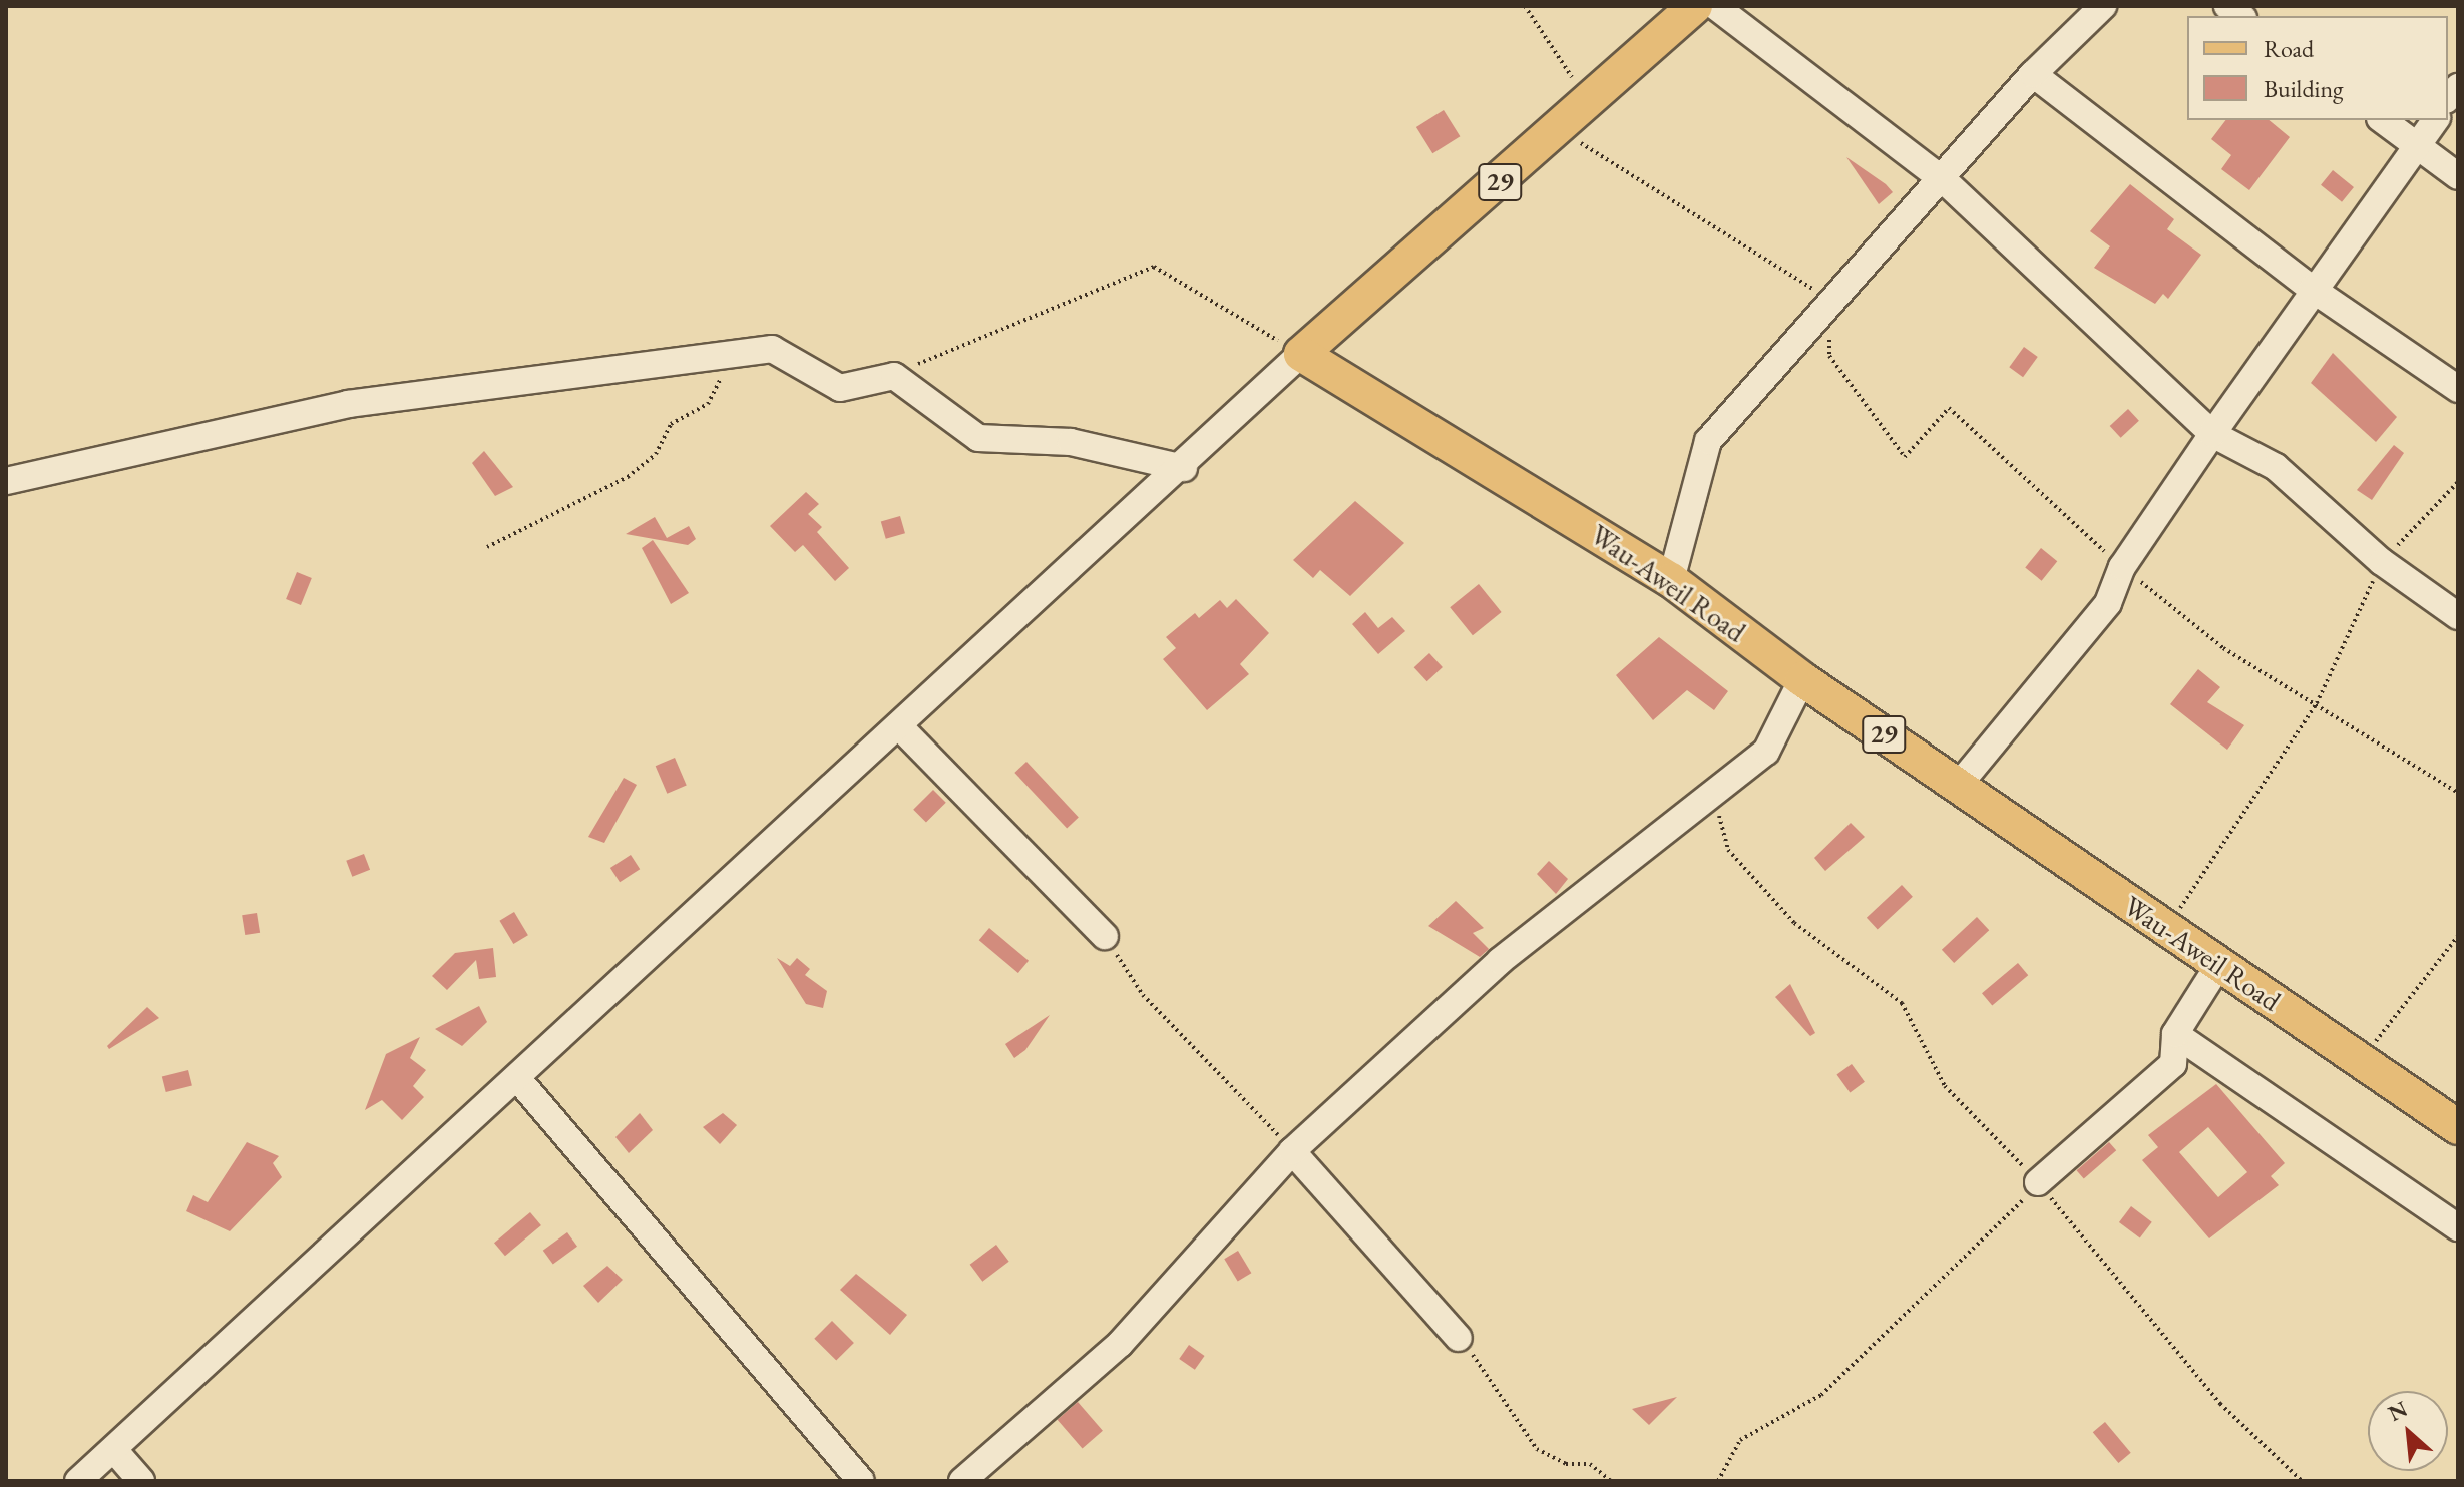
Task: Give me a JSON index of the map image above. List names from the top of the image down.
{
  "streets": {
    "main road": ["29", "Wau-Aweil Road"]
  },
  "crossings": [
    ["29", "Wau-Aweil Road"]
  ],
  "legend": ["Road", "Building"],
  "north": "top left"
}
